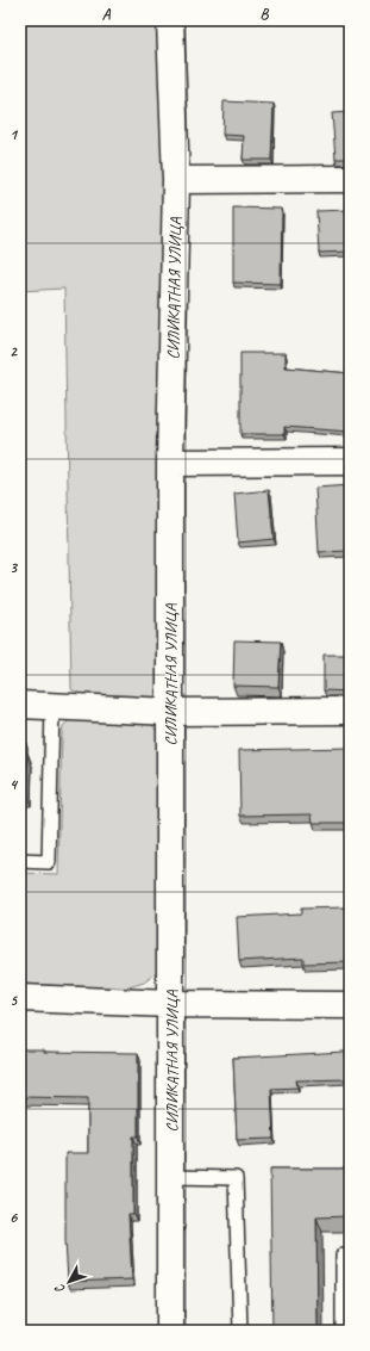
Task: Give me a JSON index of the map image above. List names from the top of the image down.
{
  "streets": {
    "street": ["СИЛИКАТНАЯ УЛИЦА"]
  },
  "north": "bottom left",
  "grid": {
    "columns": ["A", "B"],
    "rows": [
      "1",
      "2",
      "3",
      "4",
      "5",
      "6"
    ]
  }
}
